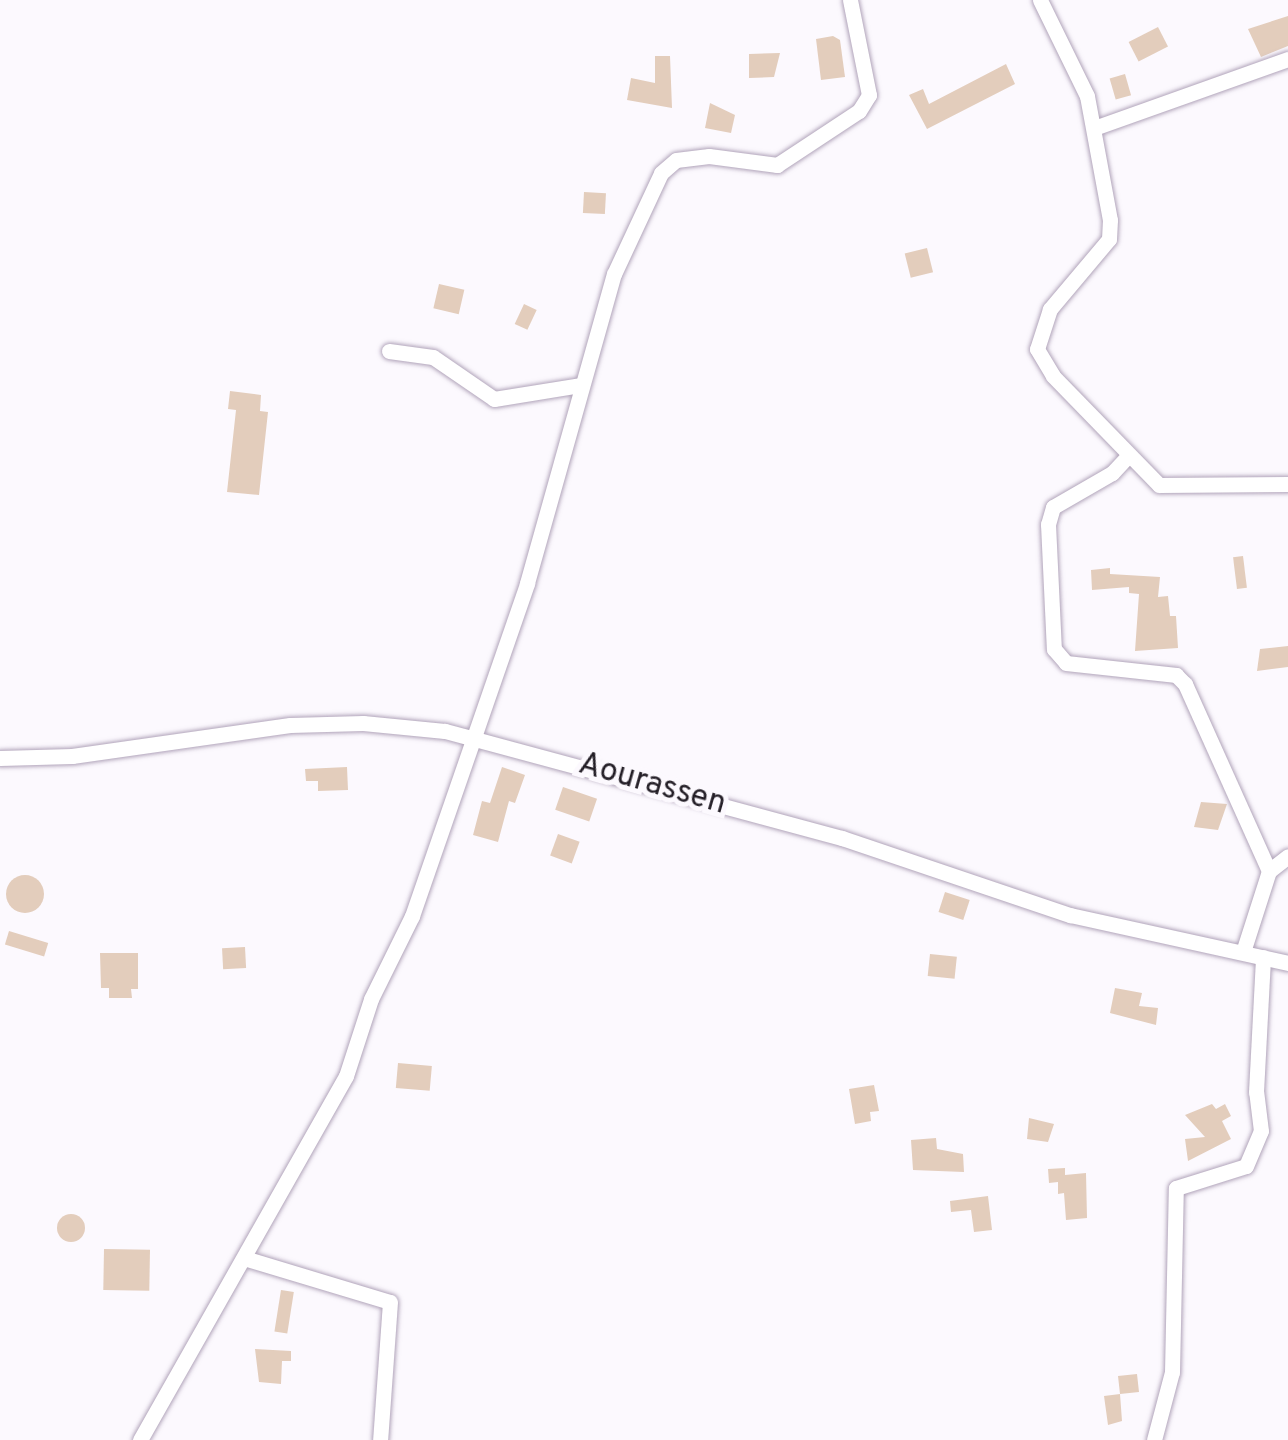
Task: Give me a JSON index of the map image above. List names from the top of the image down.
{
  "streets": {
    "street": ["Aourassen"]
  }
}
